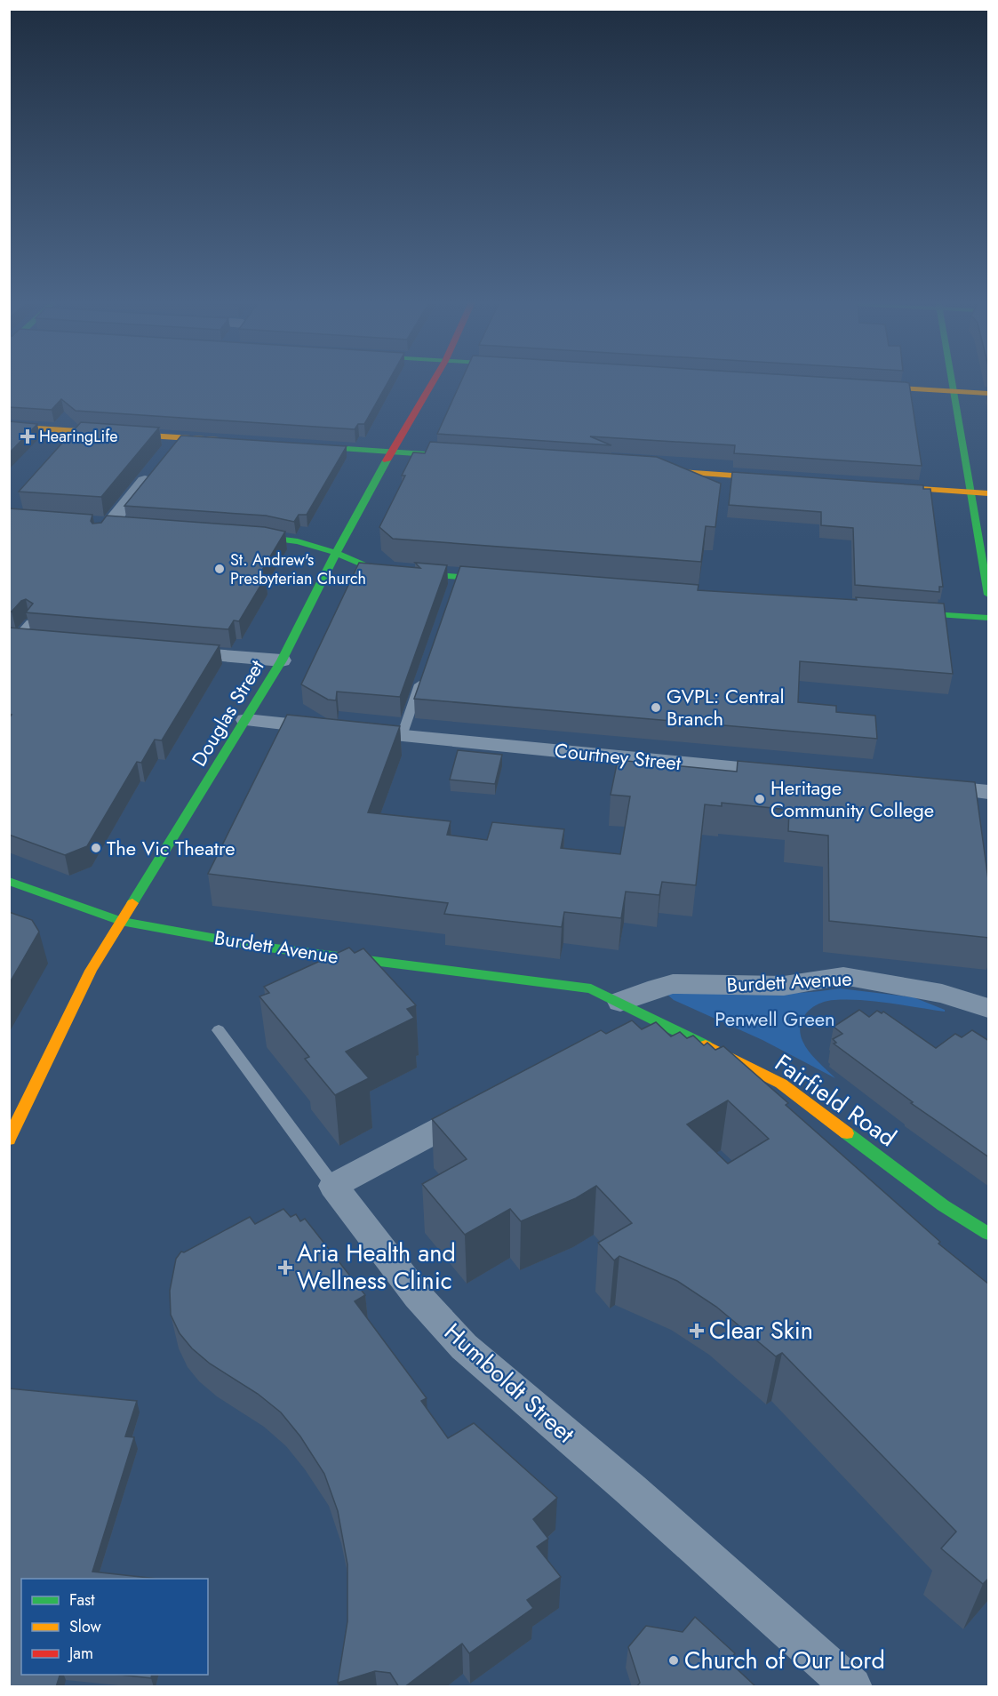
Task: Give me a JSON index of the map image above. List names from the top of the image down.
{
  "streets": {
    "main road": ["Douglas Street", "Burdett Avenue", "Fairfield Road"],
    "street": ["Courtney Street", "Humboldt Street"]
  },
  "crossings": [
    ["Douglas Street", "Courtney Street"],
    ["Douglas Street", "Burdett Avenue"],
    ["Burdett Avenue", "Fairfield Road"]
  ],
  "parks": ["Penwell Green"],
  "places": {
    "health": ["HearingLife", "Aria Health and Wellness Clinic", "Clear Skin"],
    "other": [
      "St. Andrew's Presbyterian Church",
      "GVPL: Central Branch",
      "Heritage Community College",
      "The Vic Theatre",
      "Church of Our Lord"
    ]
  },
  "legend": ["Fast", "Slow", "Jam"]
}
